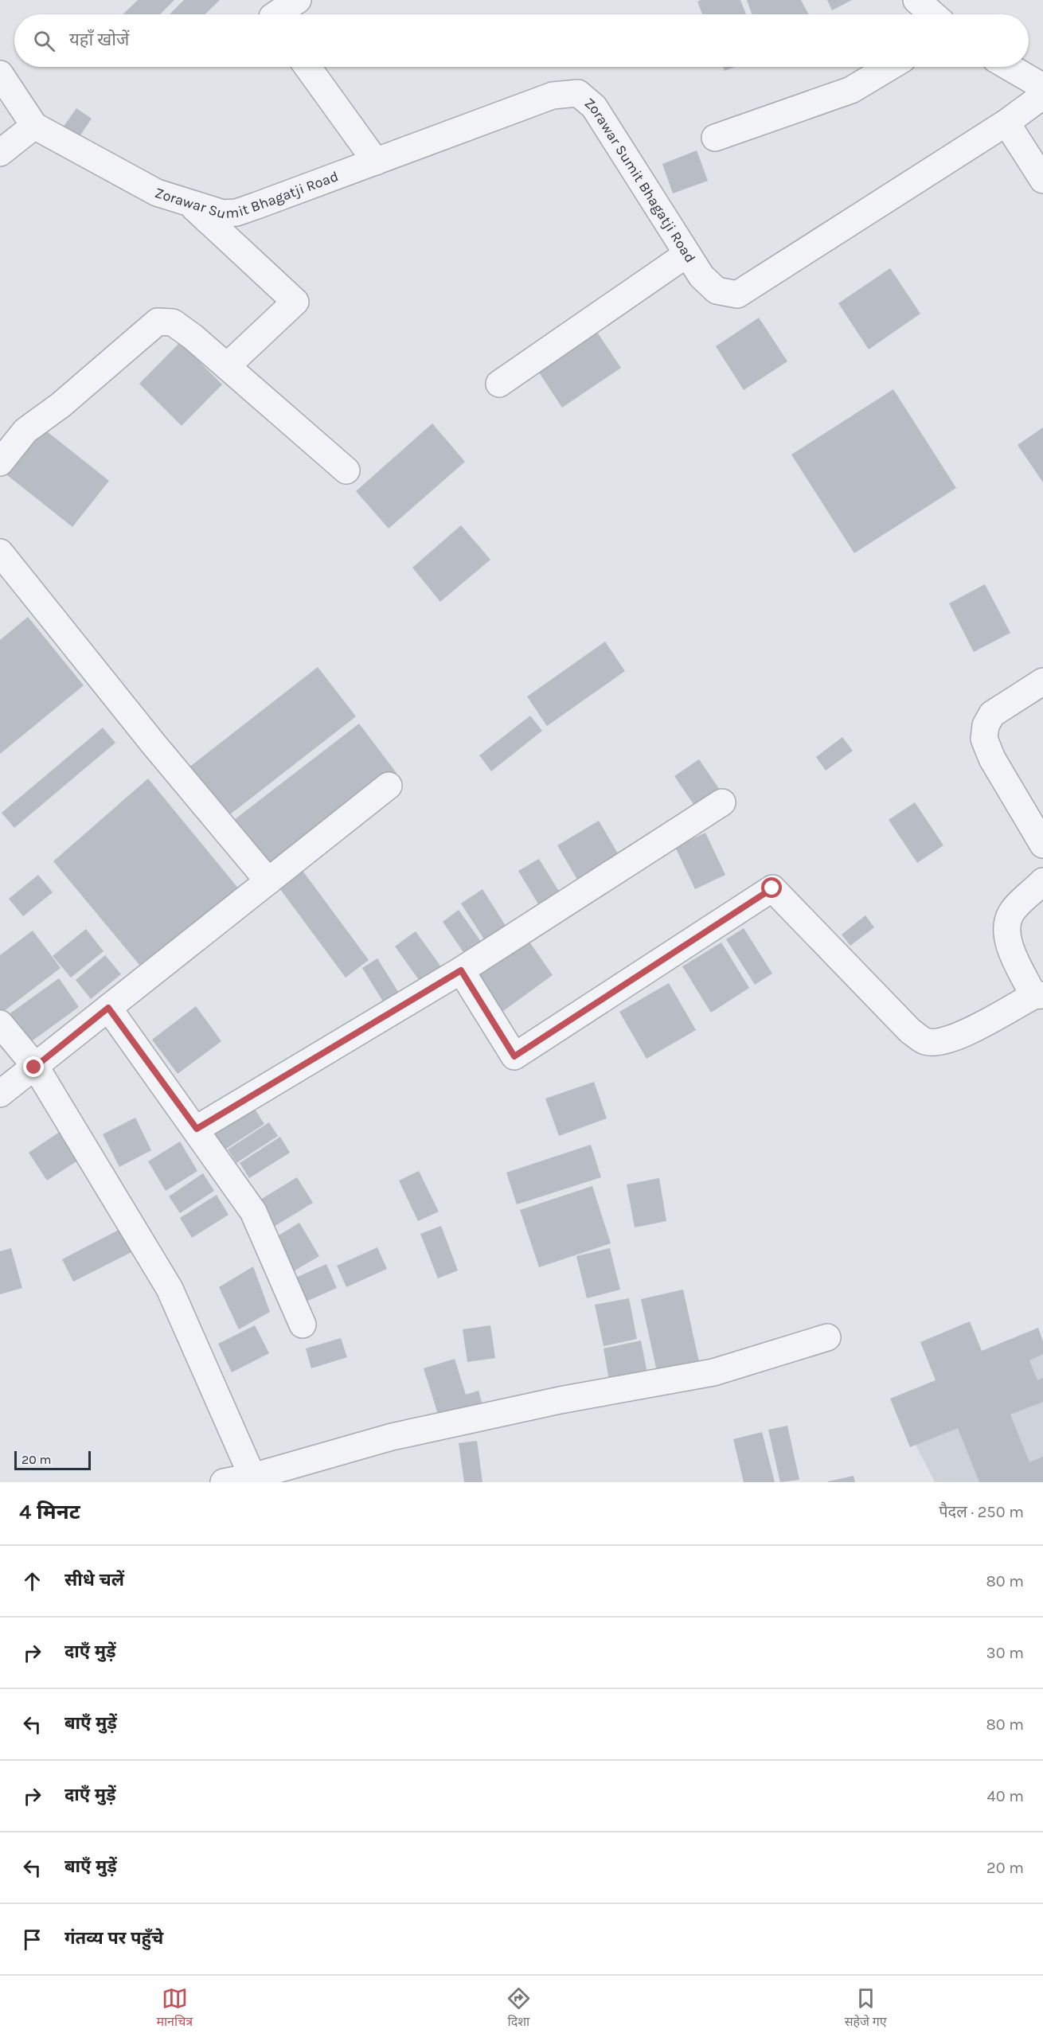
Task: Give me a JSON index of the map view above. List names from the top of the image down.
{
  "streets": {
    "street": ["Zorawar Sumit Bhagatji Road"]
  },
  "scale_bar": "20 m",
  "page": {
    "search": "यहाँ खोजें",
    "scale": "20 m",
    "heading": ["4 मिनट", "पैदल · 250 m"],
    "list": [
      ["सीधे चलें", "80 m"],
      ["दाएँ मुड़ें", "30 m"],
      ["बाएँ मुड़ें", "80 m"],
      ["दाएँ मुड़ें", "40 m"],
      ["बाएँ मुड़ें", "20 m"],
      "गंतव्य पर पहुँचे"
    ],
    "nav": ["मानचित्र", "दिशा", "सहेजे गए"]
  }
}
